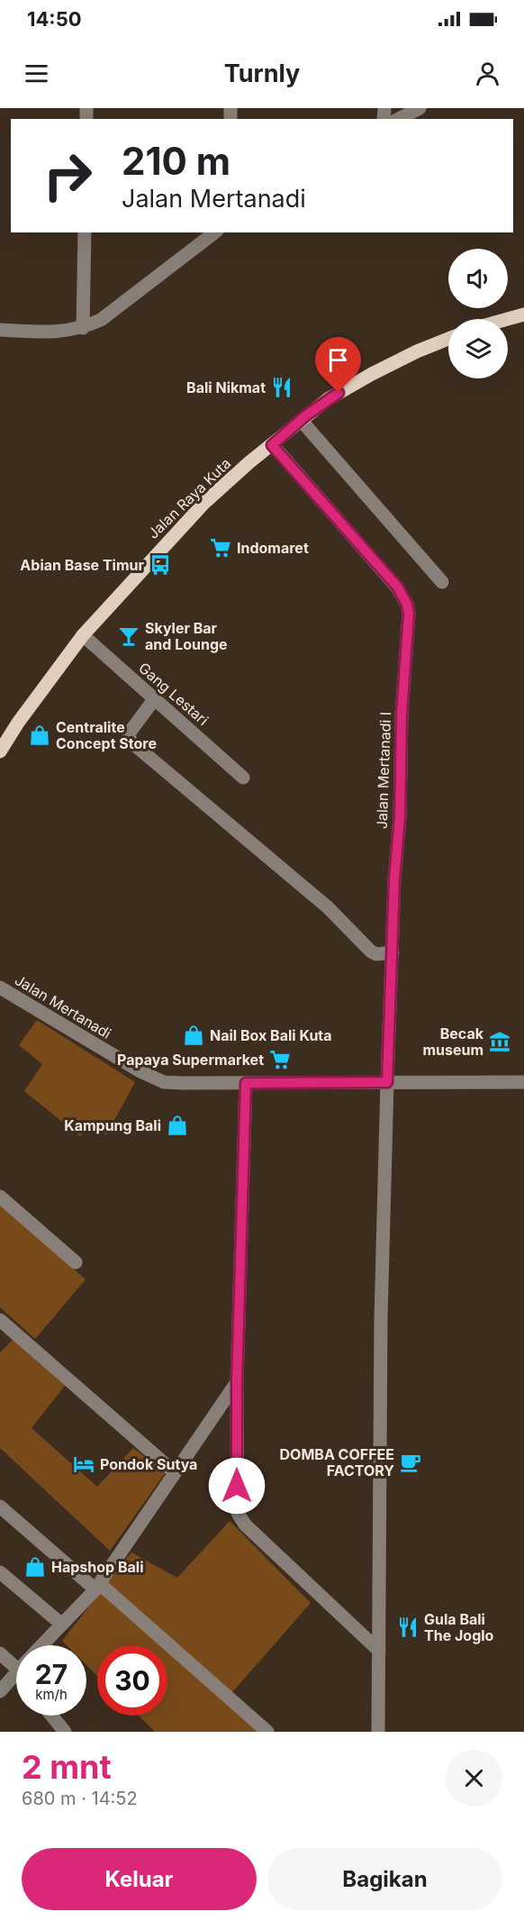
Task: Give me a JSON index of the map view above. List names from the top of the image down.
{
  "streets": {
    "main road": ["Jalan Raya Kuta"],
    "street": ["Gang Lestari", "Jalan Mertanadi I", "Jalan Mertanadi"]
  },
  "crossings": [
    ["Jalan Raya Kuta", "Gang Lestari"],
    ["Jalan Raya Kuta", "Jalan Mertanadi I"],
    ["Jalan Mertanadi I", "Jalan Mertanadi"]
  ],
  "places": {
    "restaurant": ["Bali Nikmat", "Gula Bali The Joglo"],
    "supermarket": ["Indomaret", "Papaya Supermarket"],
    "bus stop": ["Abian Base Timur"],
    "bar": ["Skyler Bar and Lounge"],
    "shop": [
      "Centralite Concept Store",
      "Nail Box Bali Kuta",
      "Kampung Bali",
      "Hapshop Bali"
    ],
    "museum": ["Becak museum"],
    "cafe": ["DOMBA COFFEE FACTORY"],
    "hotel": ["Pondok Sutya"]
  },
  "page": {
    "status": "14:50",
    "header": "Turnly",
    "turn": ["210 m", "Jalan Mertanadi"],
    "speed": "27 km/h",
    "limit": "30",
    "heading": ["2 mnt", "680 m · 14:52"],
    "buttons": ["Keluar", "Bagikan"]
  }
}
